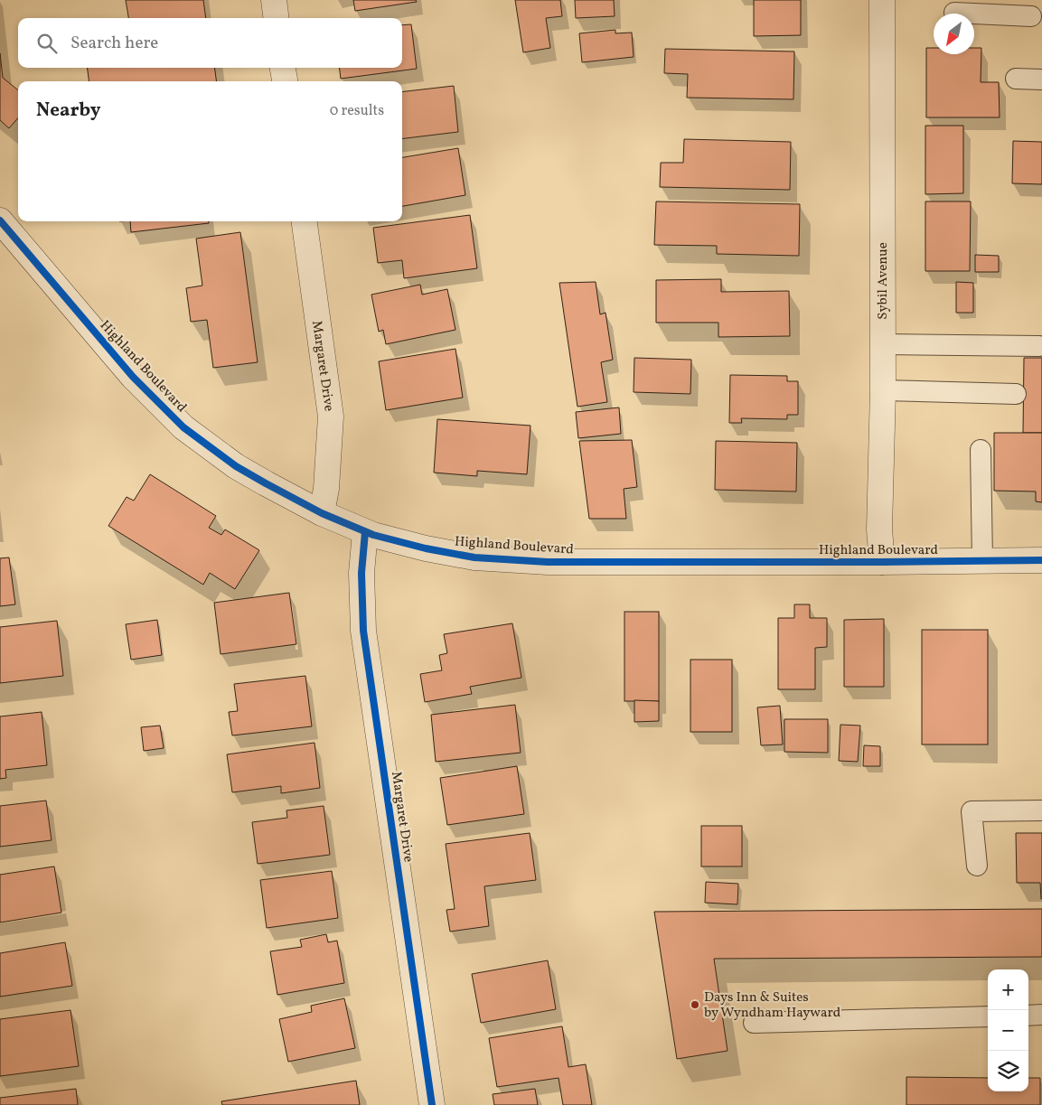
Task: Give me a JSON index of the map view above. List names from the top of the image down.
{
  "streets": {
    "street": ["Sybil Avenue", "Highland Boulevard", "Margaret Drive"]
  },
  "crossings": [
    ["Sybil Avenue", "Highland Boulevard"],
    ["Highland Boulevard", "Margaret Drive"]
  ],
  "places": ["Days Inn & Suites by Wyndham Hayward"],
  "north": "bottom left",
  "page": {
    "search": "Search here",
    "heading": ["Nearby", "0 results"],
    "map_buttons": ["+", "−"]
  }
}
